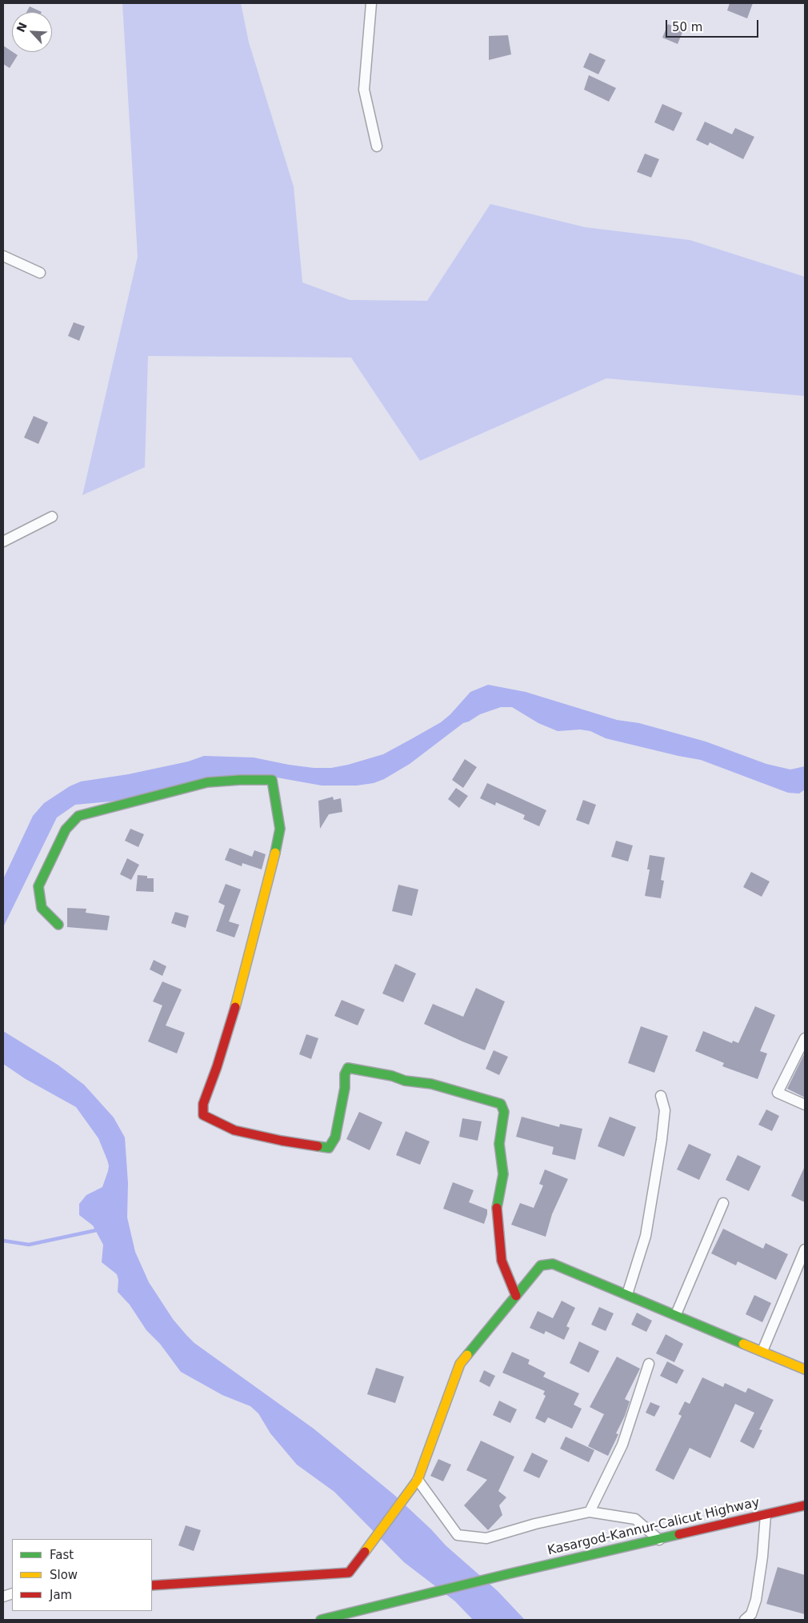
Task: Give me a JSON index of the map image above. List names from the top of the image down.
{
  "streets": {
    "main road": ["Kasargod-Kannur-Calicut Highway"]
  },
  "legend": ["Fast", "Slow", "Jam"],
  "scale_bar": "50 m",
  "north": "top left"
}
